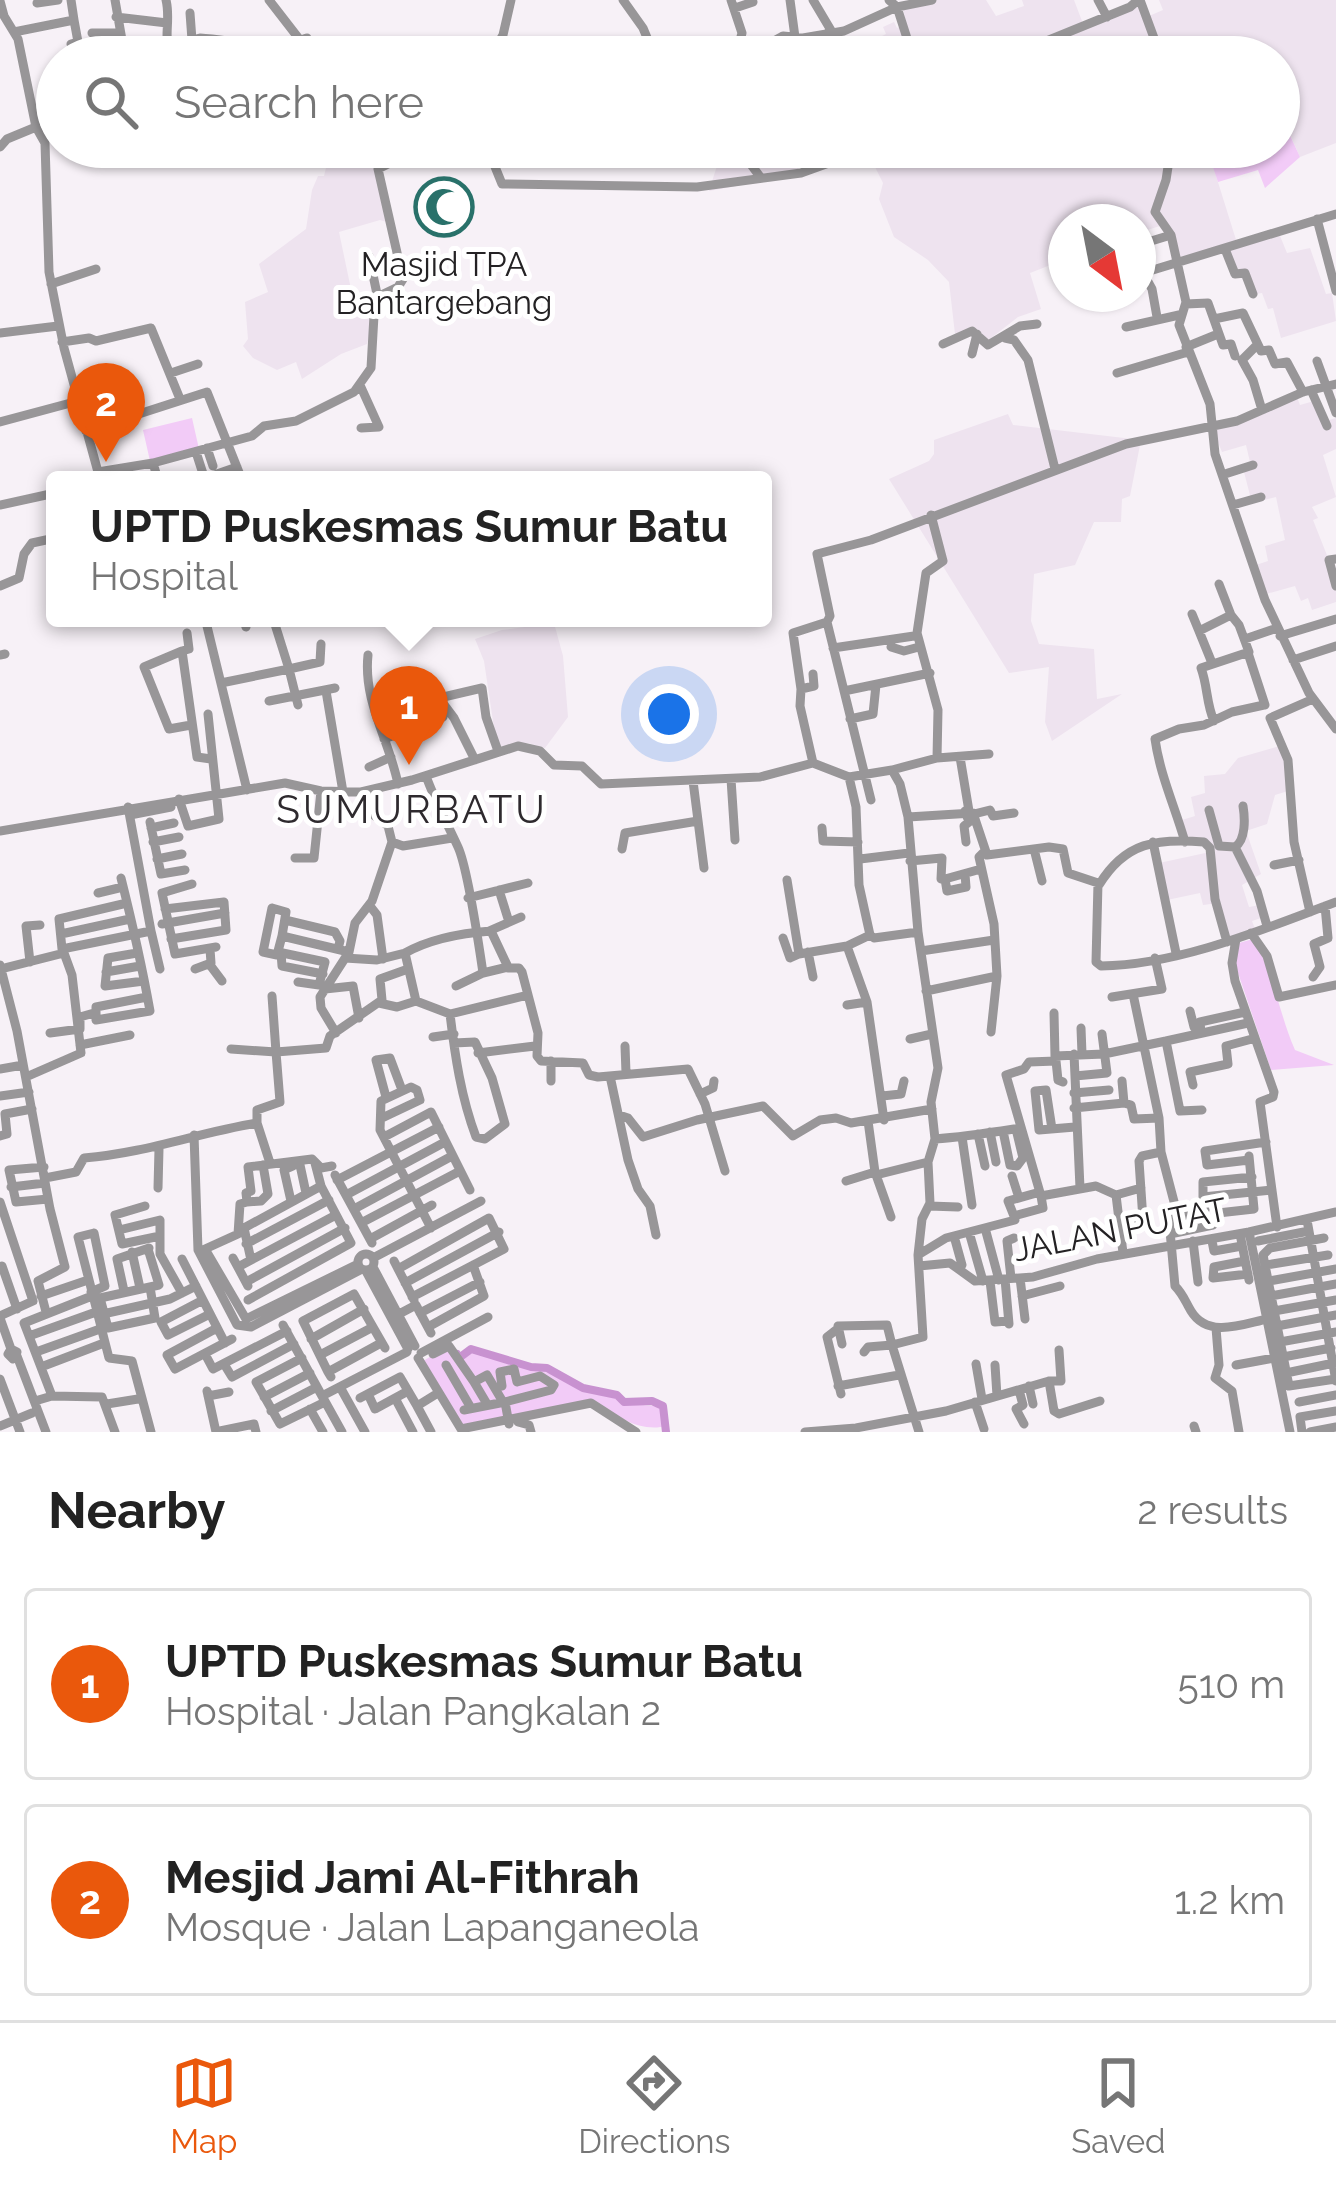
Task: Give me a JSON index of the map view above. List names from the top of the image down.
{
  "streets": {
    "street": ["JALAN PUTAT"]
  },
  "districts": ["SUMURBATU"],
  "places": {
    "mosque": ["Masjid TPA Bantargebang"]
  },
  "north": "bottom right",
  "page": {
    "search": "Search here",
    "pins": ["2", "1"],
    "popup": ["UPTD Puskesmas Sumur Batu", "Hospital"],
    "heading": ["Nearby", "2 results"],
    "list": [
      {
        "mark": "1",
        "name": "UPTD Puskesmas Sumur Batu",
        "note": "Hospital · Jalan Pangkalan 2",
        "value": "510 m"
      },
      {
        "mark": "2",
        "name": "Mesjid Jami Al-Fithrah",
        "note": "Mosque · Jalan Lapanganeola",
        "value": "1.2 km"
      }
    ],
    "nav": ["Map", "Directions", "Saved"]
  }
}
